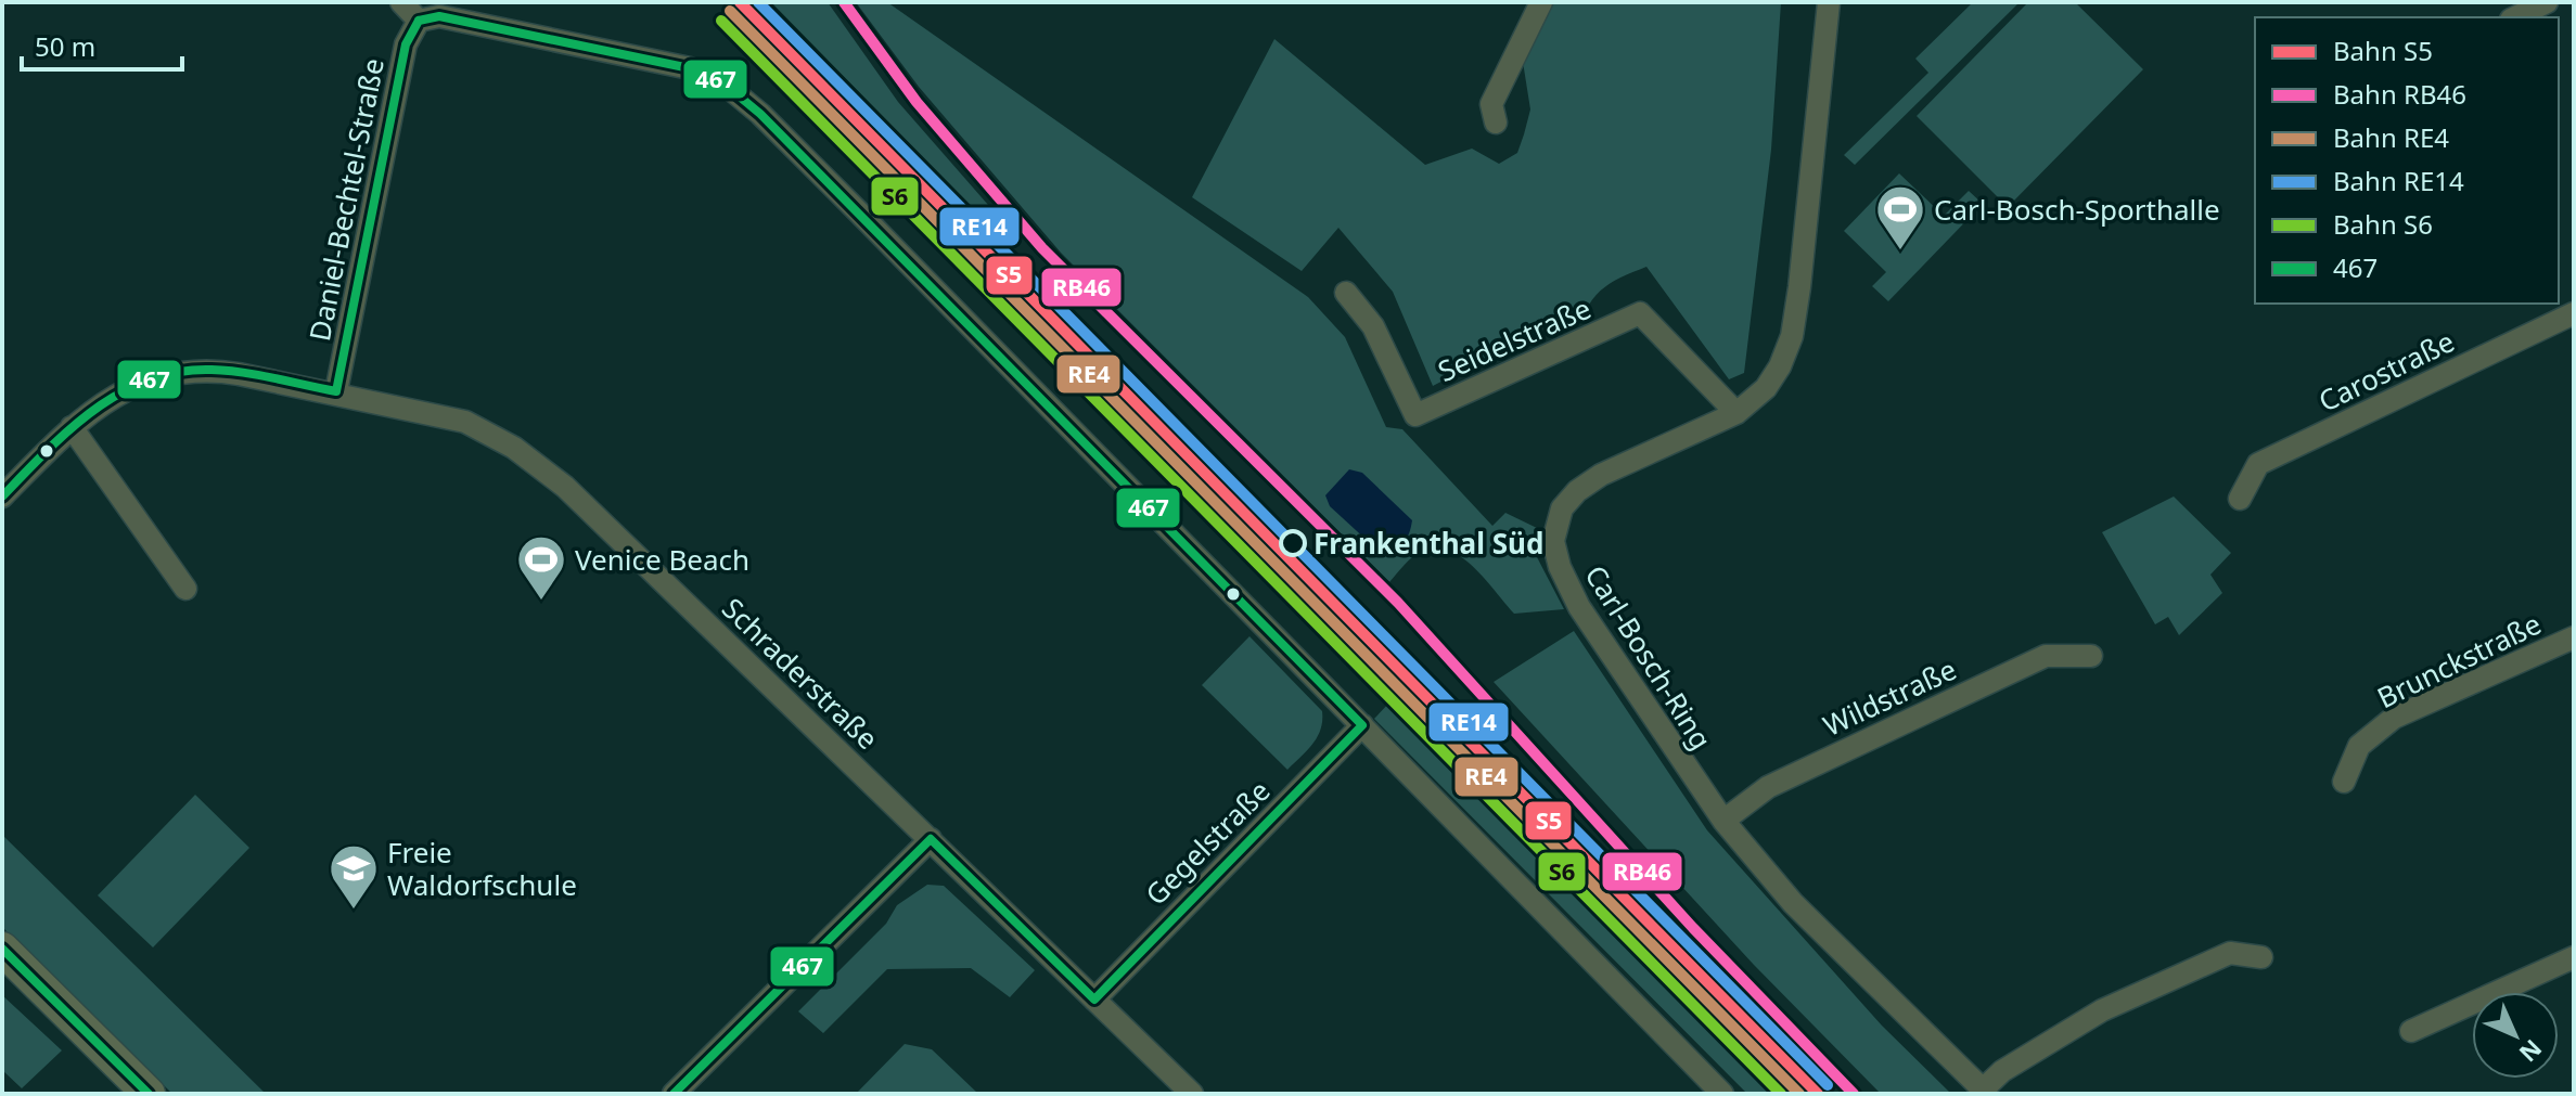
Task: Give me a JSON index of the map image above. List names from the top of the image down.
{
  "streets": {
    "street": [
      "Daniel-Bechtel-Straße",
      "Seidelstraße",
      "Carostraße",
      "Carl-Bosch-Ring",
      "Brunckstraße",
      "Schraderstraße",
      "Wildstraße",
      "Gegelstraße"
    ]
  },
  "crossings": [
    ["Daniel-Bechtel-Straße", "Schraderstraße"],
    ["Seidelstraße", "Carl-Bosch-Ring"],
    ["Carl-Bosch-Ring", "Wildstraße"],
    ["Schraderstraße", "Gegelstraße"]
  ],
  "places": {
    "sports": ["Carl-Bosch-Sporthalle", "Venice Beach"],
    "other": ["Frankenthal Süd"],
    "school or university": ["Freie Waldorfschule"]
  },
  "lines": [
    "rail line S5",
    "rail line RB46",
    "rail line RE14",
    "rail line RE4",
    "transit line 467",
    "rail line S6"
  ],
  "legend": [
    "Bahn S5",
    "Bahn RB46",
    "Bahn RE4",
    "Bahn RE14",
    "Bahn S6",
    "467"
  ],
  "scale_bar": "50 m",
  "north": "bottom right"
}
